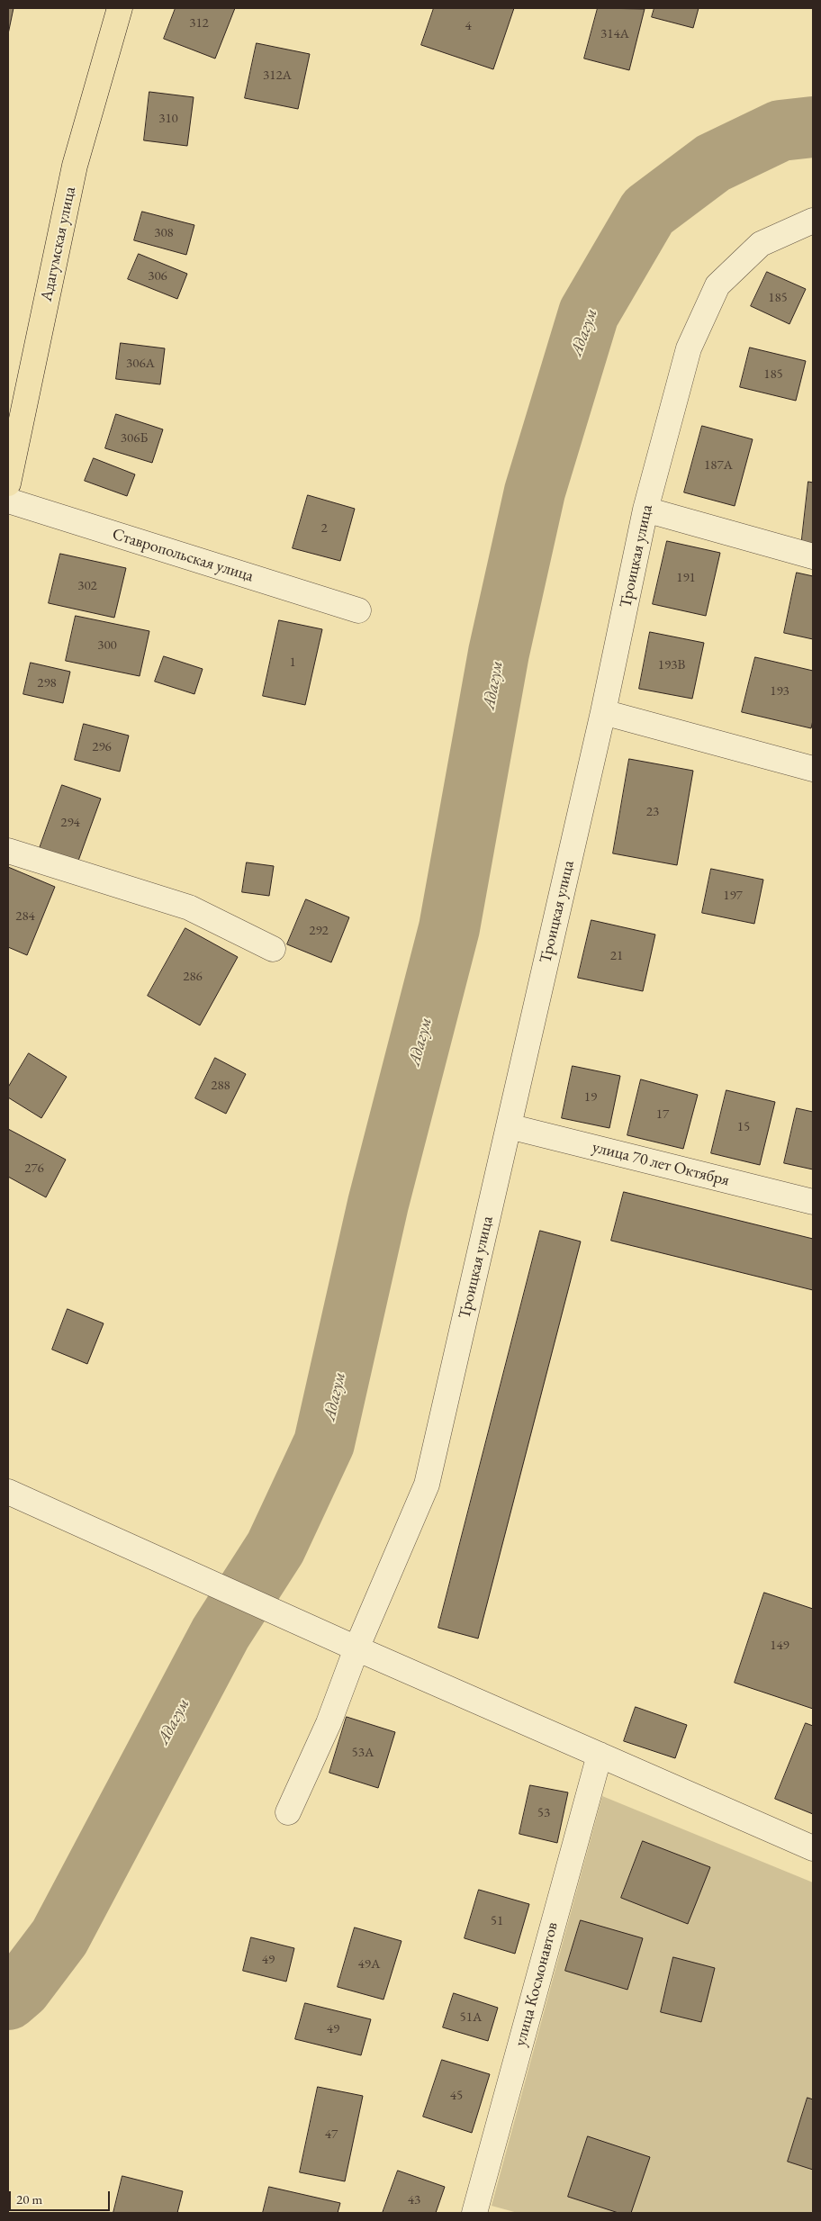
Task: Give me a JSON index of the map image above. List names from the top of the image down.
{
  "streets": {
    "main road": ["Адагумская улица"],
    "street": [
      "Ставропольская улица",
      "Троицкая улица",
      "улица 70 лет Октября",
      "улица Космонавтов"
    ]
  },
  "crossings": [
    ["Троицкая улица", "улица 70 лет Октября"]
  ],
  "water": ["Адагум"],
  "house_numbers": [
    "312",
    "4",
    "314А",
    "312А",
    "310",
    "308",
    "306",
    "185",
    "306А",
    "185",
    "306Б",
    "187А",
    "2",
    "191",
    "302",
    "300",
    "1",
    "193В",
    "298",
    "193",
    "296",
    "23",
    "294",
    "197",
    "284",
    "292",
    "21",
    "286",
    "288",
    "19",
    "17",
    "15",
    "276",
    "149",
    "53А",
    "53",
    "51",
    "49",
    "49А",
    "51А",
    "49",
    "45",
    "47",
    "43"
  ],
  "scale_bar": "20 m"
}
